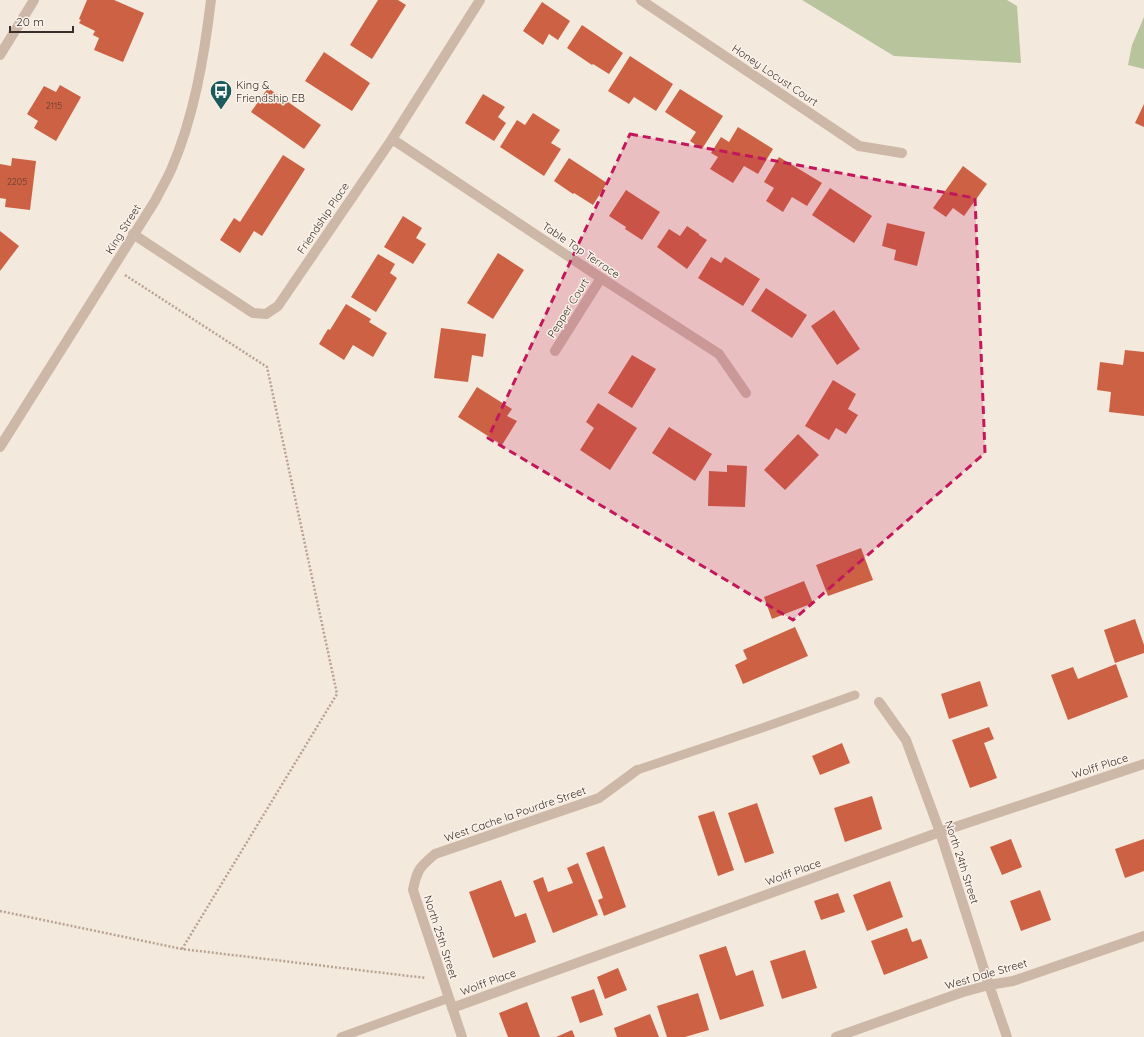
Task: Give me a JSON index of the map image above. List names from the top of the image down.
{
  "streets": {
    "street": [
      "Honey Locust Court",
      "Friendship Place",
      "King Street",
      "Table Top Terrace",
      "Pepper Court",
      "Wolff Place",
      "West Cache la Pourdre Street",
      "North 24th Street",
      "North 25th Street",
      "West Dale Street"
    ]
  },
  "crossings": [
    ["Friendship Place", "King Street"],
    ["Friendship Place", "Table Top Terrace"],
    ["Table Top Terrace", "Pepper Court"],
    ["Wolff Place", "North 24th Street"],
    ["Wolff Place", "North 25th Street"],
    ["West Cache la Pourdre Street", "North 25th Street"],
    ["North 24th Street", "West Dale Street"]
  ],
  "places": {
    "bus stop": ["King & Friendship EB"]
  },
  "house_numbers": ["2115", "2205"],
  "scale_bar": "20 m"
}
